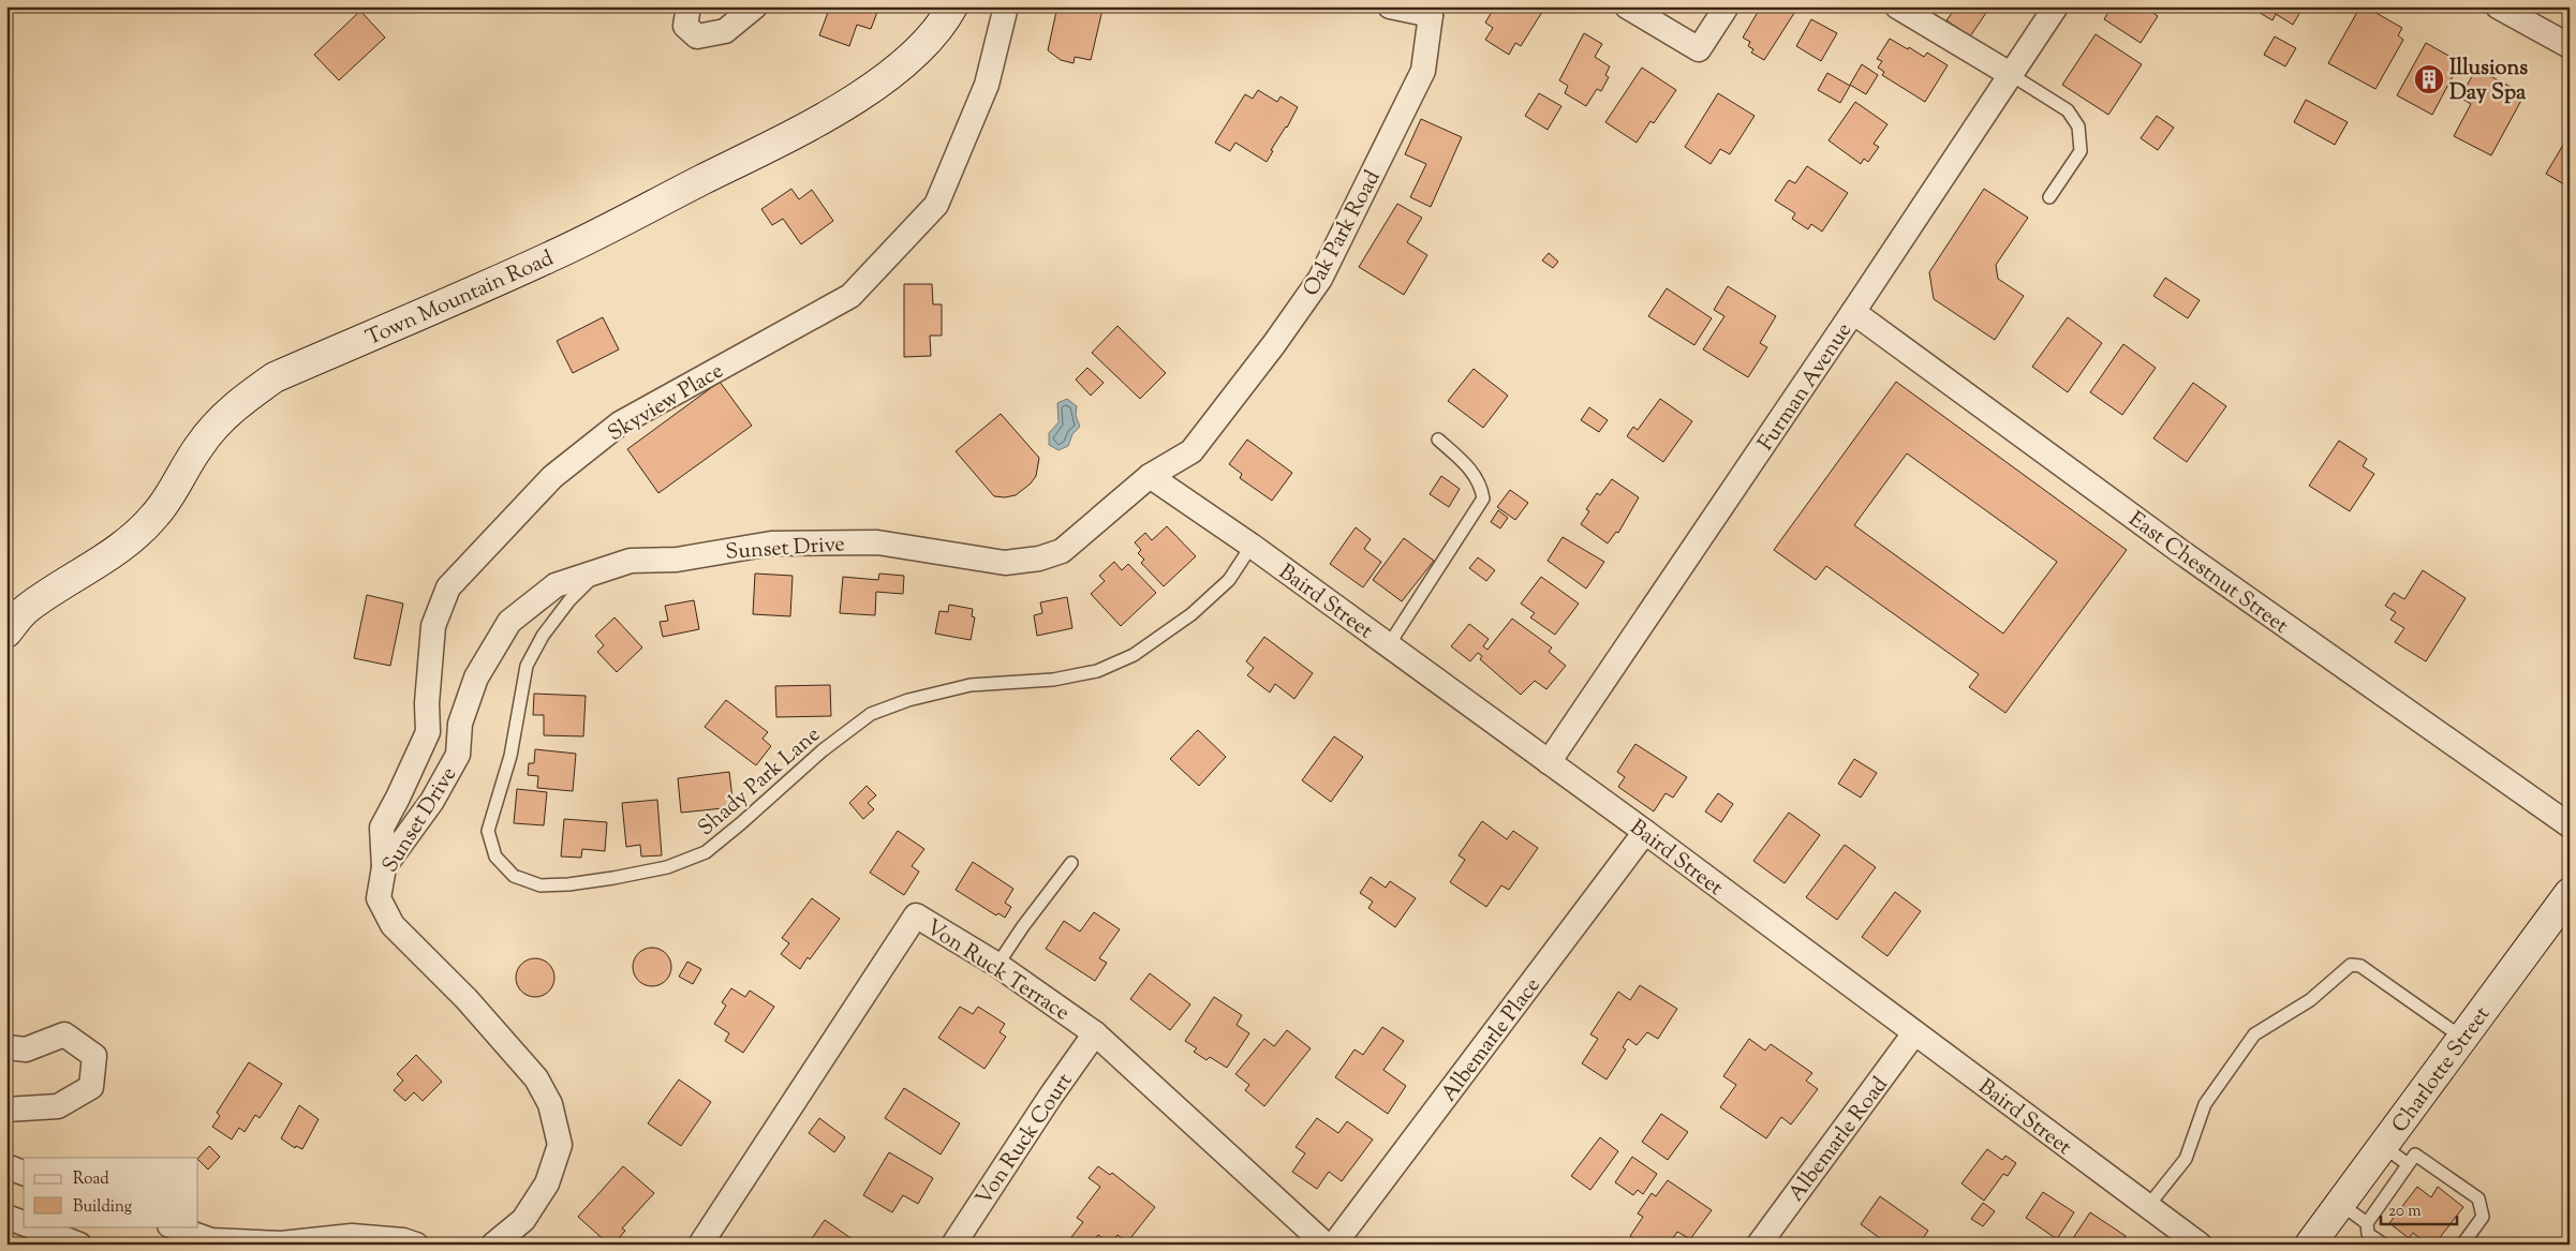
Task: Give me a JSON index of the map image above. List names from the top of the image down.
{
  "streets": {
    "main road": ["Town Mountain Road", "Charlotte Street"],
    "street": [
      "Oak Park Road",
      "Furman Avenue",
      "Skyview Place",
      "Sunset Drive",
      "East Chestnut Street",
      "Baird Street",
      "Von Ruck Terrace",
      "Albemarle Place",
      "Von Ruck Court",
      "Albemarle Road"
    ],
    "lane": ["Shady Park Lane"]
  },
  "crossings": [
    ["Oak Park Road", "Sunset Drive"],
    ["Oak Park Road", "Baird Street"],
    ["Furman Avenue", "East Chestnut Street"],
    ["Furman Avenue", "Baird Street"],
    ["Skyview Place", "Sunset Drive"],
    ["Sunset Drive", "Baird Street"],
    ["Sunset Drive", "Shady Park Lane"],
    ["Baird Street", "Shady Park Lane"],
    ["Baird Street", "Albemarle Place"],
    ["Baird Street", "Albemarle Road"],
    ["Von Ruck Terrace", "Von Ruck Court"]
  ],
  "places": {
    "building": ["Illusions Day Spa"]
  },
  "legend": ["Road", "Building"],
  "scale_bar": "20 m"
}
